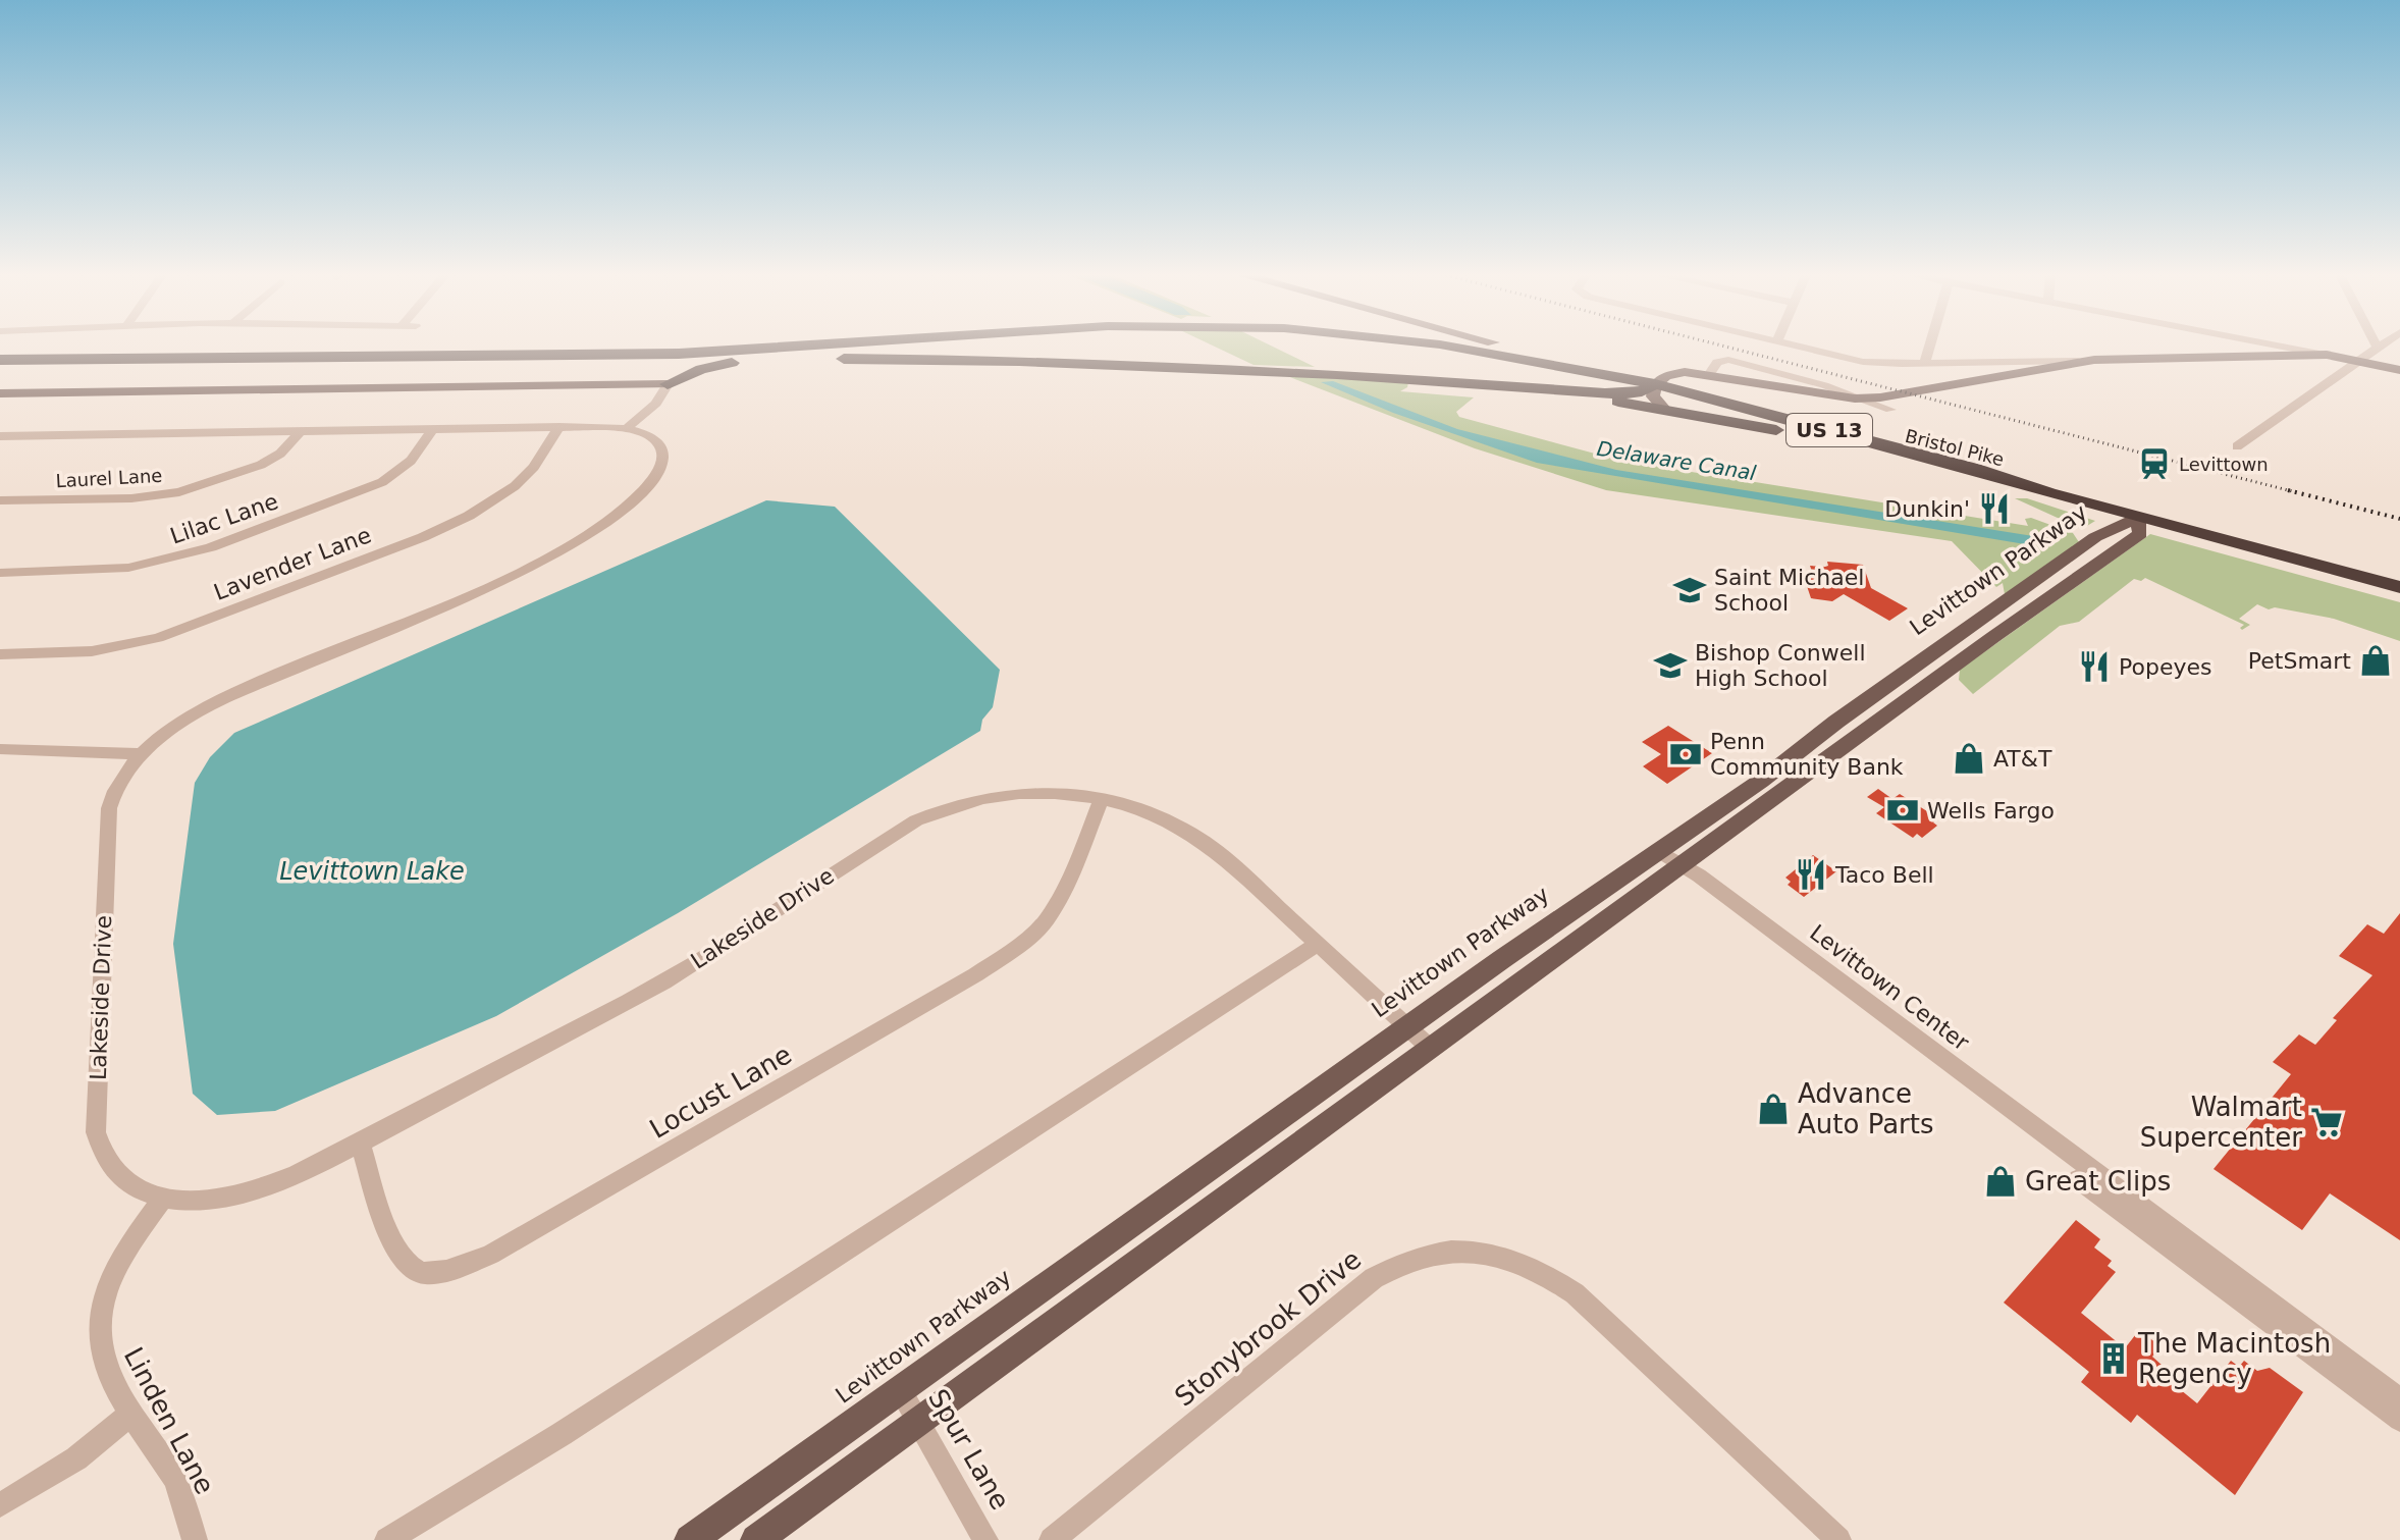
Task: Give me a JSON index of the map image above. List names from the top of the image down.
{
  "streets": {
    "highway": ["US 13", "Bristol Pike"],
    "main road": ["Levittown Parkway"],
    "street": [
      "Laurel Lane",
      "Lilac Lane",
      "Lavender Lane",
      "Lakeside Drive",
      "Levittown Center",
      "Locust Lane",
      "Stonybrook Drive",
      "Linden Lane",
      "Spur Lane"
    ]
  },
  "crossings": [
    ["US 13", "Bristol Pike"],
    ["Bristol Pike", "Levittown Parkway"],
    ["Laurel Lane", "Lakeside Drive"],
    ["Lilac Lane", "Lakeside Drive"],
    ["Lavender Lane", "Lakeside Drive"],
    ["Levittown Parkway", "Lakeside Drive"],
    ["Levittown Parkway", "Levittown Center"],
    ["Levittown Parkway", "Spur Lane"],
    ["Lakeside Drive", "Locust Lane"],
    ["Lakeside Drive", "Linden Lane"]
  ],
  "water": ["Delaware Canal", "Levittown Lake"],
  "places": {
    "station": ["Levittown"],
    "restaurant": ["Dunkin'", "Popeyes", "Taco Bell"],
    "school or university": ["Saint Michael School", "Bishop Conwell High School"],
    "shop": [
      "PetSmart",
      "AT&T",
      "Advance Auto Parts",
      "Great Clips"
    ],
    "bank": ["Penn Community Bank", "Wells Fargo"],
    "supermarket": ["Walmart Supercenter"],
    "building": ["The Macintosh Regency"]
  }
}
